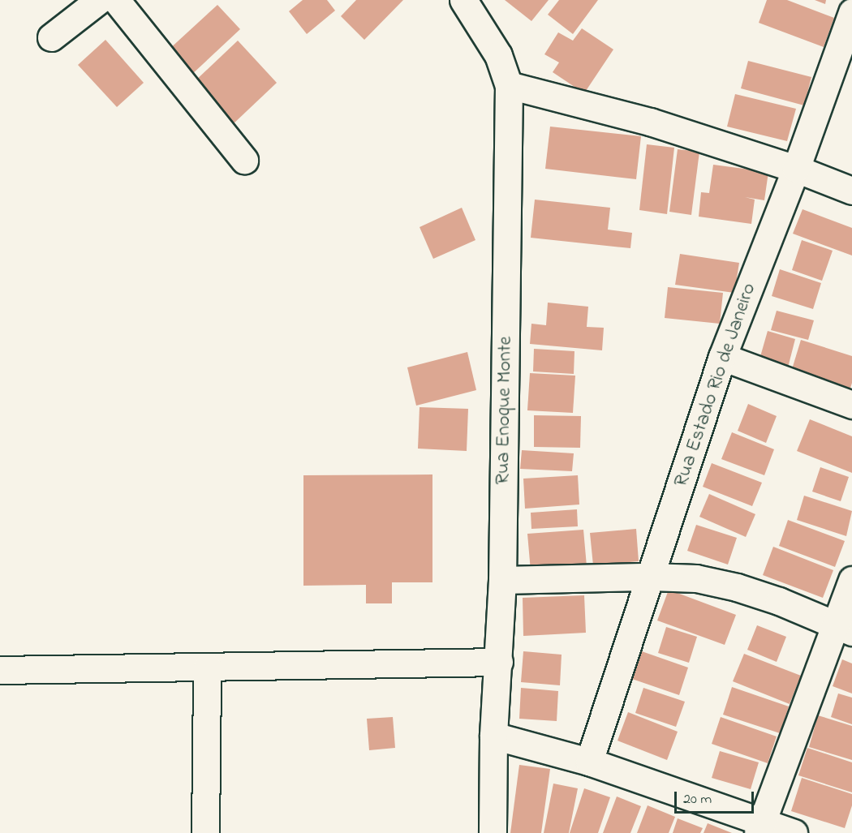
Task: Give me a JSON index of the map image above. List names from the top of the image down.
{
  "streets": {
    "street": ["Rua Estado Rio de Janeiro", "Rua Enoque Monte"]
  },
  "scale_bar": "20 m"
}
